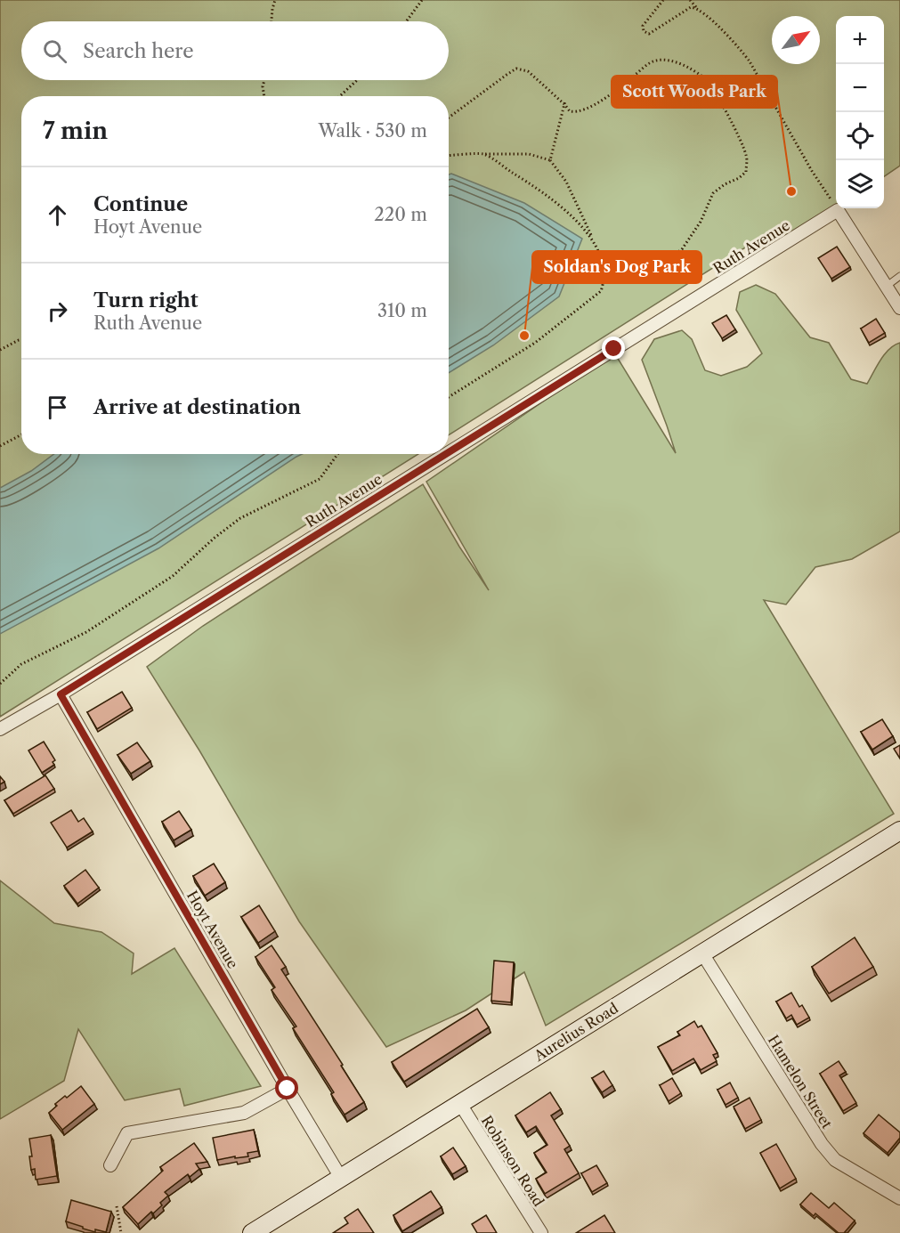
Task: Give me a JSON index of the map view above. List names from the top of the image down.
{
  "streets": {
    "street": [
      "Ruth Avenue",
      "Hoyt Avenue",
      "Aurelius Road",
      "Hamelon Street",
      "Robinson Road"
    ]
  },
  "crossings": [
    ["Ruth Avenue", "Hoyt Avenue"],
    ["Hoyt Avenue", "Aurelius Road"],
    ["Aurelius Road", "Hamelon Street"],
    ["Aurelius Road", "Robinson Road"]
  ],
  "places": ["Scott Woods Park", "Soldan's Dog Park"],
  "north": "top right",
  "page": {
    "map_buttons": ["+", "−"],
    "search": "Search here",
    "heading": ["7 min", "Walk · 530 m"],
    "list": [
      ["Continue", "Hoyt Avenue", "220 m"],
      ["Turn right", "Ruth Avenue", "310 m"],
      "Arrive at destination"
    ]
  }
}
